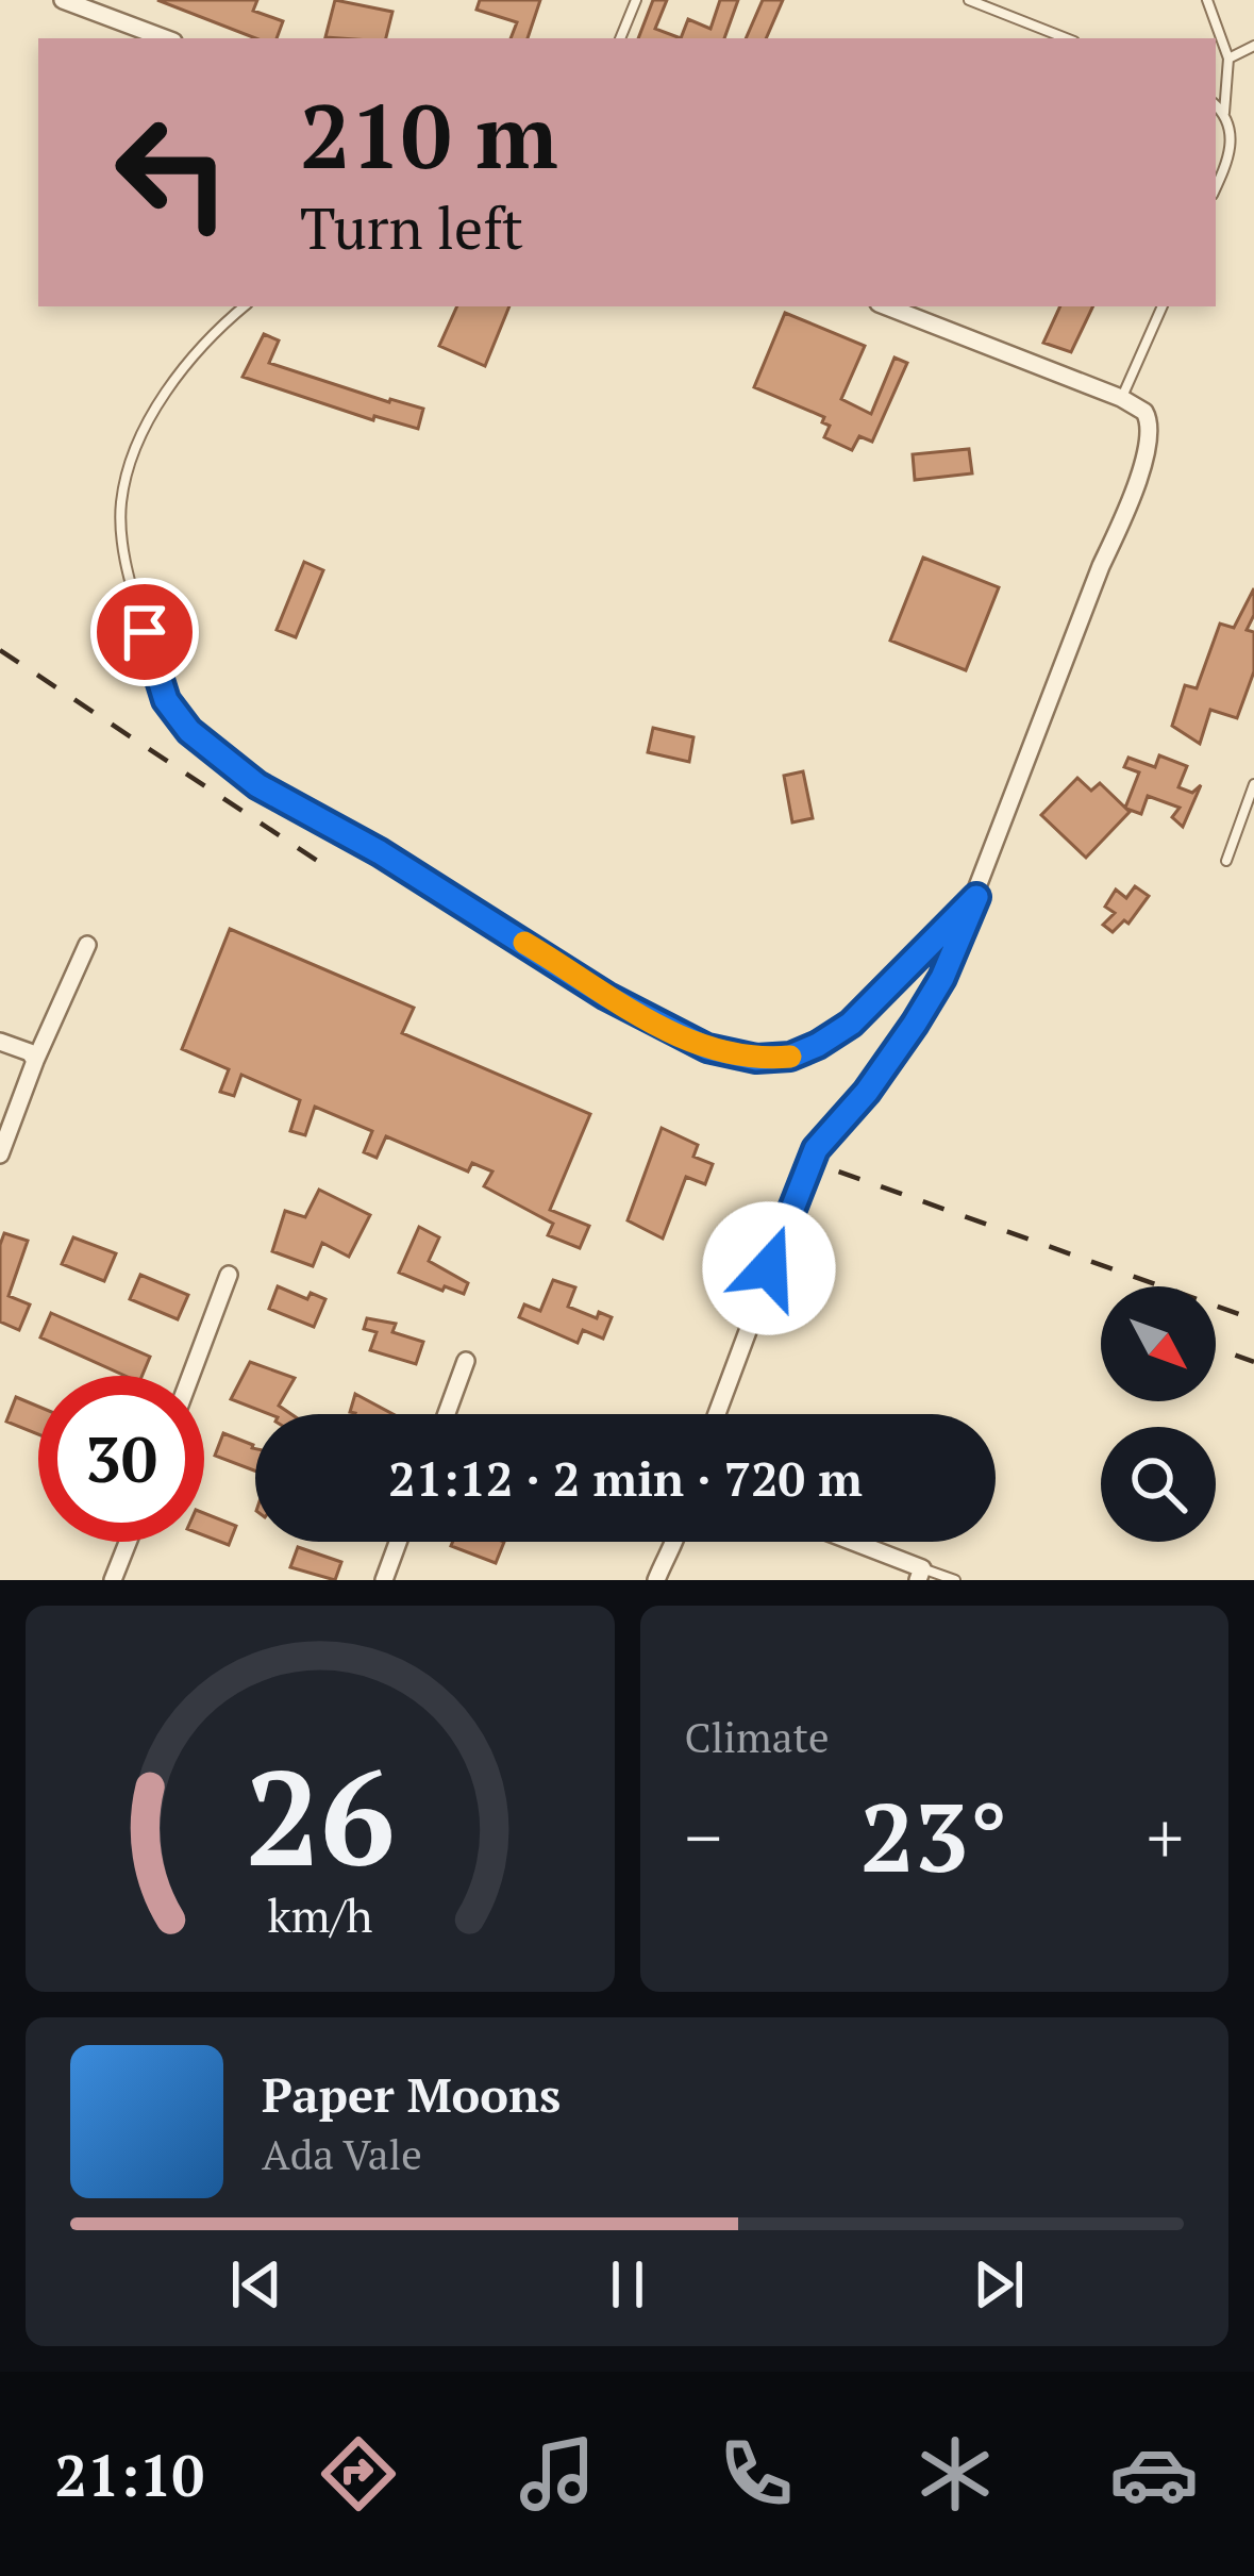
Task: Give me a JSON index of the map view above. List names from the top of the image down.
{
  "north": "bottom right",
  "page": {
    "turn": ["210 m", "Turn left"],
    "limit": "30",
    "trip": "21:12 · 2 min · 720 m",
    "tile": "Climate",
    "heat": ["−", "23°", "+"],
    "song": ["Paper Moons", "Ada Vale"],
    "tabs": "21:10",
    "gauge": ["26", "km/h"]
  }
}
